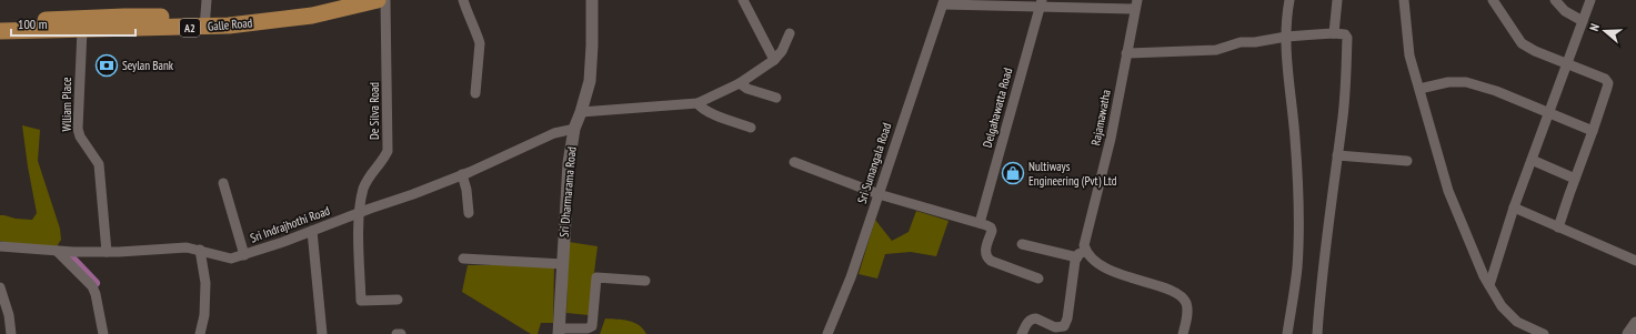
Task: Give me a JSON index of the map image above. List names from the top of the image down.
{
  "streets": {
    "highway": ["Galle Road", "A2"],
    "street": [
      "Wlliam Place",
      "Delgahawatta Road",
      "De Silva Road",
      "Rajamawatha",
      "Sri Sumangala Road",
      "Sri Dharmarama Road",
      "Sri Indrajhothi Road"
    ]
  },
  "crossings": [
    ["Galle Road", "Wlliam Place"],
    ["Wlliam Place", "Sri Indrajhothi Road"],
    ["De Silva Road", "Sri Indrajhothi Road"],
    ["Sri Dharmarama Road", "Sri Indrajhothi Road"]
  ],
  "places": {
    "bank": ["Seylan Bank"],
    "shop": ["Nultiways Engineering (Pvt) Ltd"]
  },
  "scale_bar": "100 m",
  "north": "left"
}
